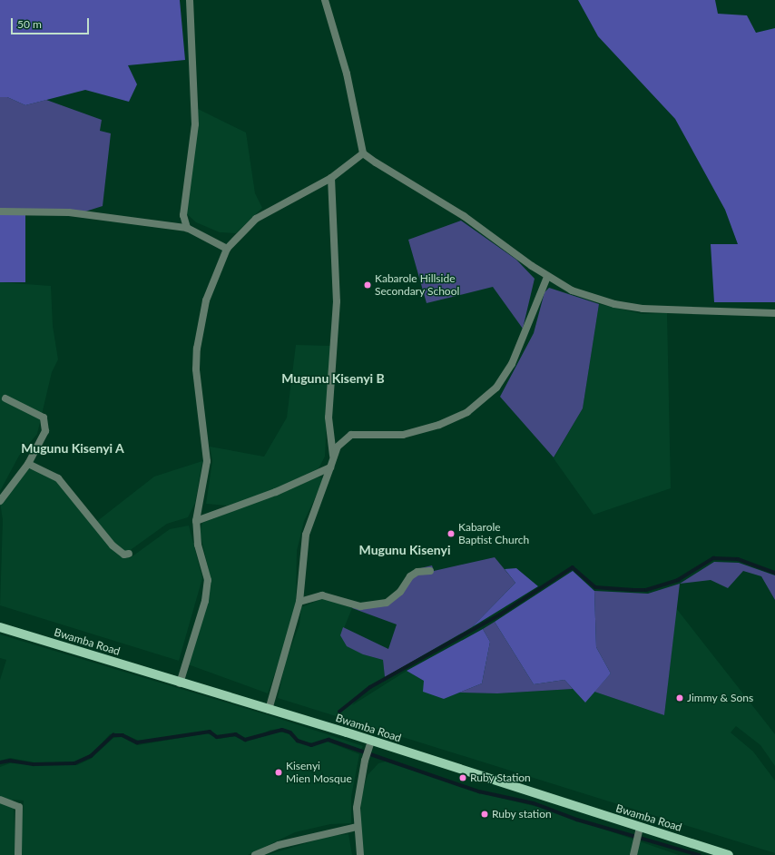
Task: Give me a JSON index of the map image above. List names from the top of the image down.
{
  "streets": {
    "main road": ["Bwamba Road"]
  },
  "districts": ["Mugunu Kisenyi B", "Mugunu Kisenyi A", "Mugunu Kisenyi"],
  "places": [
    "Kabarole Hillside Secondary School",
    "Kabarole Baptist Church",
    "Jimmy & Sons",
    "Kisenyi Mien Mosque",
    "Ruby Station",
    "Ruby station"
  ],
  "scale_bar": "50 m"
}
